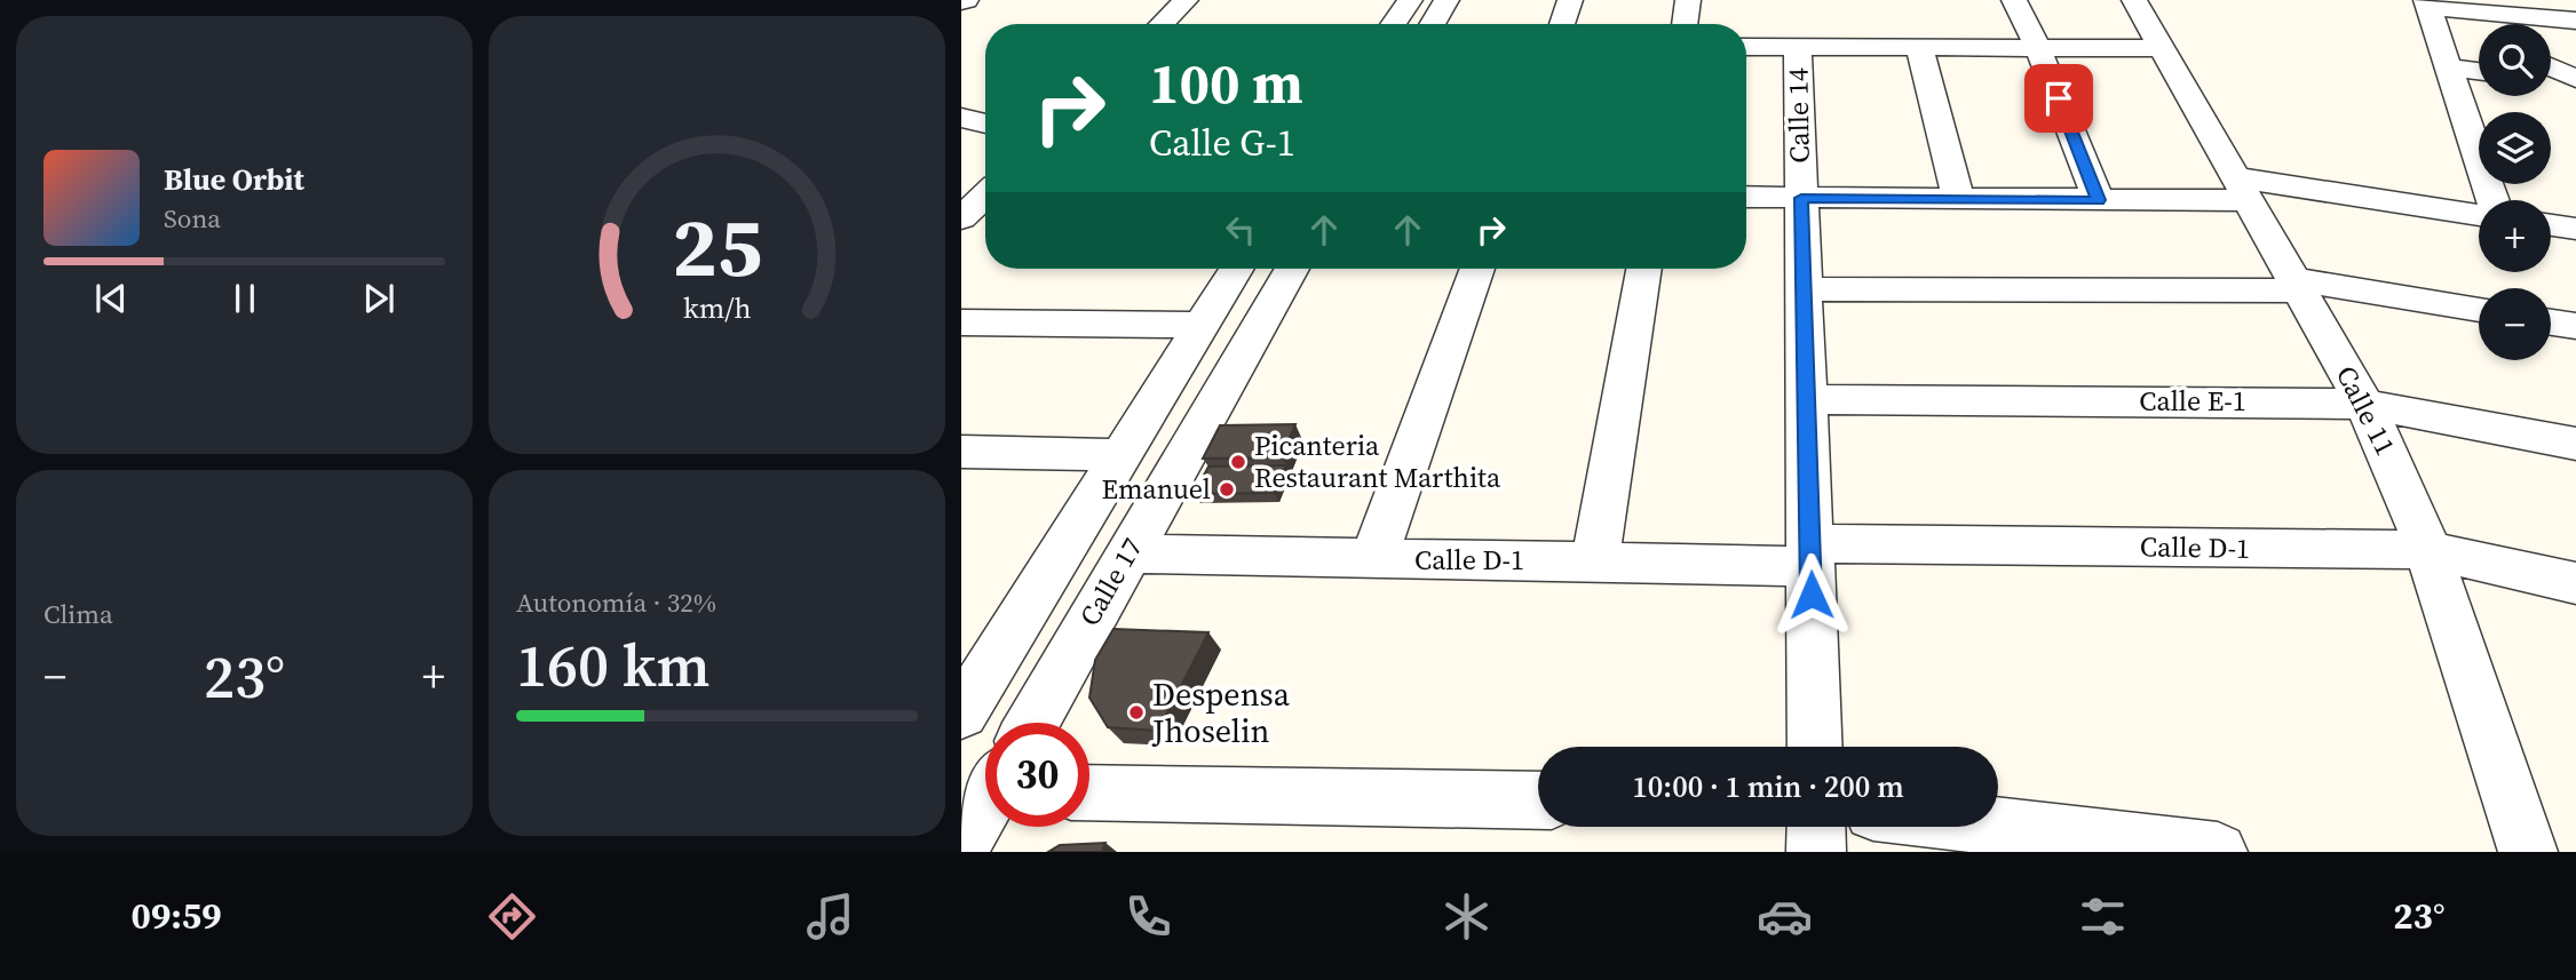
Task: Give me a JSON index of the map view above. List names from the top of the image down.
{
  "streets": {
    "street": [
      "Calle 14",
      "Calle E-1",
      "Calle 11",
      "Calle D-1",
      "Calle 17"
    ]
  },
  "crossings": [
    ["Calle 14", "Calle E-1"],
    ["Calle 14", "Calle D-1"],
    ["Calle E-1", "Calle 11"],
    ["Calle 11", "Calle D-1"],
    ["Calle D-1", "Calle 17"]
  ],
  "places": ["Picanteria Restaurant Marthita", "Emanuel", "Despensa Jhoselin"],
  "page": {
    "map_buttons": ["+", "−"],
    "turn": ["100 m", "Calle G-1"],
    "song": ["Blue Orbit", "Sona"],
    "tile": [
      "Clima",
      ["Autonomía · 32%", "160 km"]
    ],
    "heat": ["−", "23°", "+"],
    "limit": "30",
    "trip": "10:00 · 1 min · 200 m",
    "tabs": ["09:59", "23°"],
    "gauge": ["25", "km/h"]
  }
}
